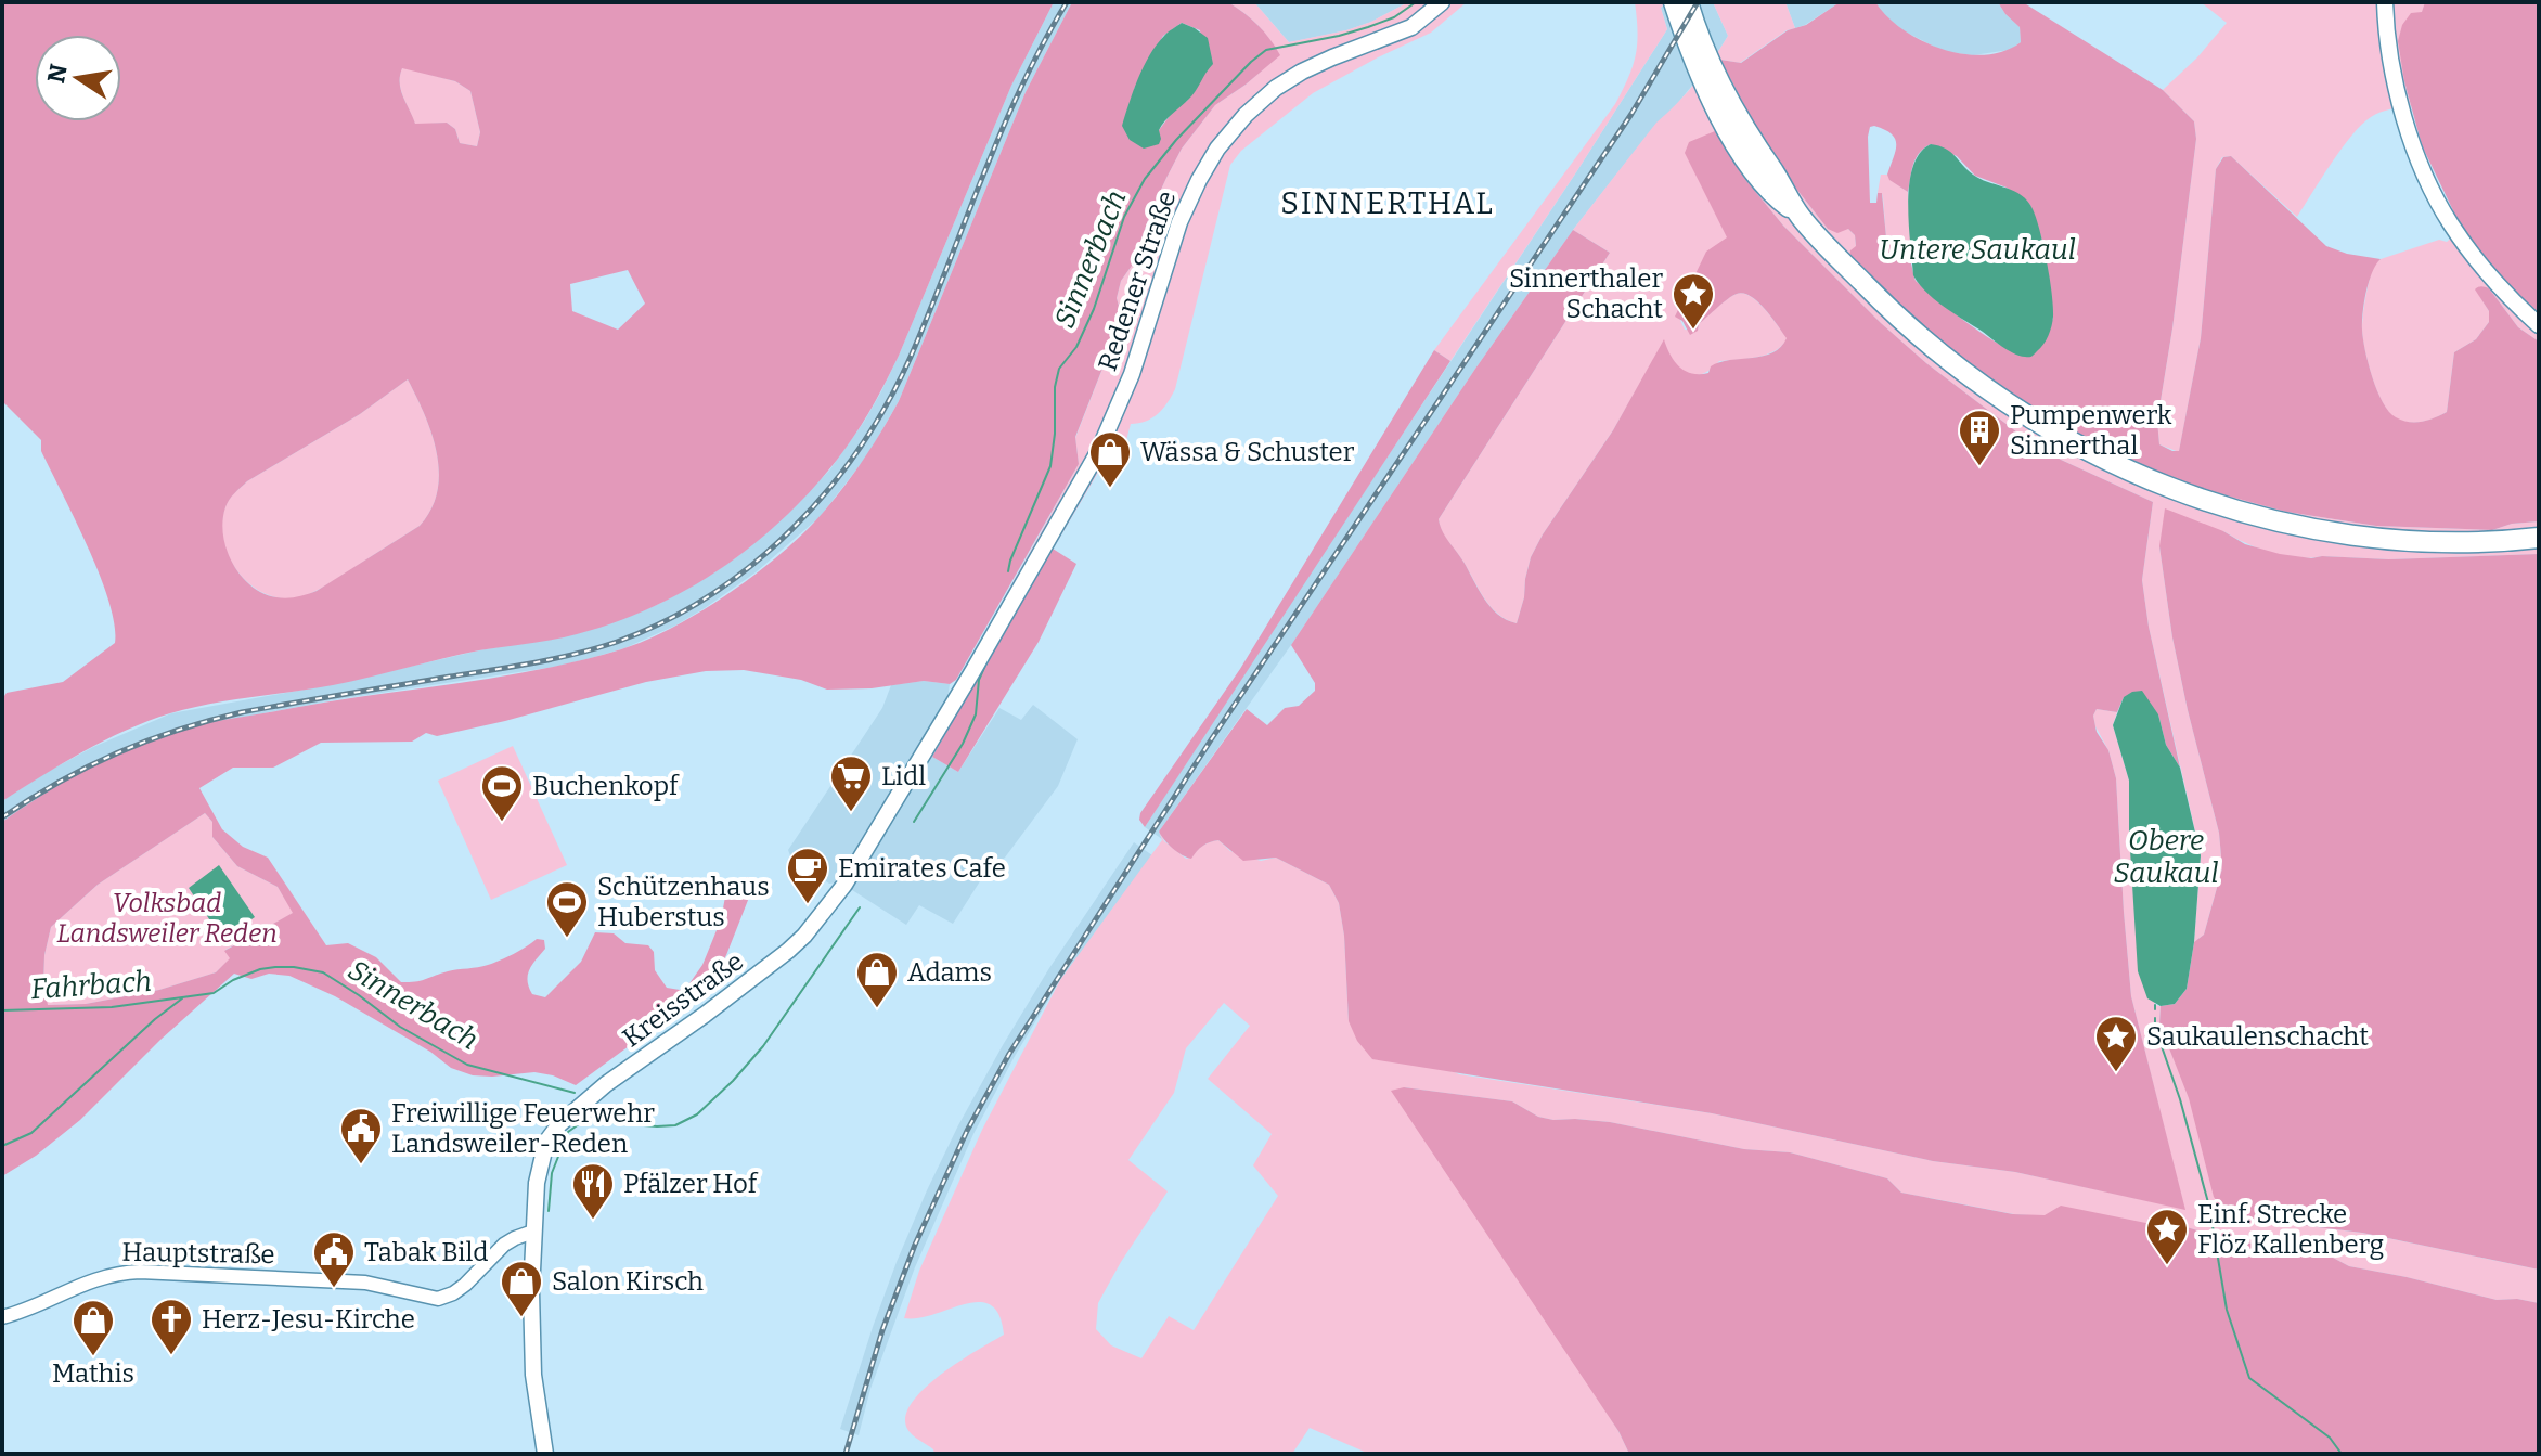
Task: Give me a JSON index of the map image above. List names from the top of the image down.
{
  "streets": {
    "main road": ["Redener Straße", "Kreisstraße"],
    "street": ["Hauptstraße"]
  },
  "crossings": [
    ["Redener Straße", "Kreisstraße"],
    ["Kreisstraße", "Hauptstraße"]
  ],
  "districts": ["SINNERTHAL"],
  "water": [
    "Untere Saukaul",
    "Sinnerbach",
    "Obere Saukaul",
    "Fahrbach"
  ],
  "parks": ["Volksbad Landsweiler Reden"],
  "places": {
    "place": ["Sinnerthaler Schacht", "Saukaulenschacht", "Einf. Strecke Flöz Kallenberg"],
    "building": ["Pumpenwerk Sinnerthal"],
    "shop": [
      "Wässa & Schuster",
      "Adams",
      "Salon Kirsch",
      "Mathis"
    ],
    "supermarket": ["Lidl"],
    "sports": ["Buchenkopf", "Schützenhaus Huberstus"],
    "cafe": ["Emirates Cafe"],
    "public building": ["Freiwillige Feuerwehr Landsweiler-Reden", "Tabak Bild"],
    "restaurant": ["Pfälzer Hof"],
    "church": ["Herz-Jesu-Kirche"]
  },
  "north": "left"
}
